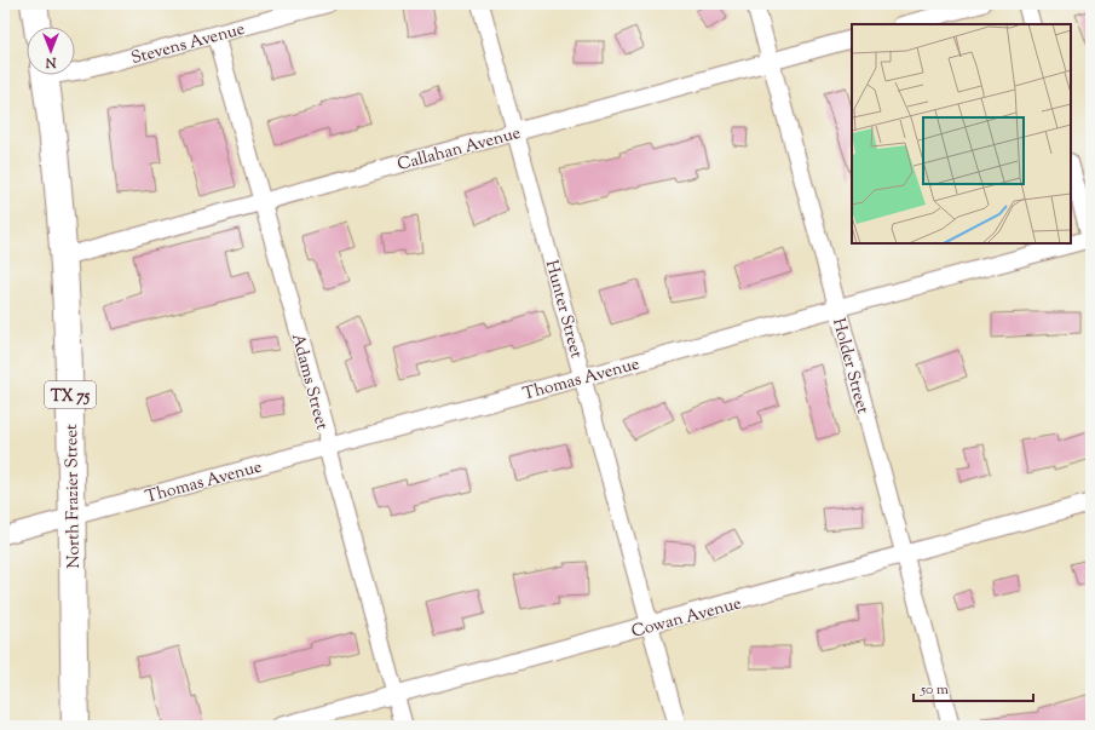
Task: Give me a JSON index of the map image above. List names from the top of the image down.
{
  "streets": {
    "main road": ["TX 75", "North Frazier Street"],
    "street": [
      "Stevens Avenue",
      "Callahan Avenue",
      "Hunter Street",
      "Holder Street",
      "Thomas Avenue",
      "Adams Street",
      "Cowan Avenue"
    ]
  },
  "crossings": [
    ["Stevens Avenue", "Adams Street"],
    ["Callahan Avenue", "Hunter Street"],
    ["Callahan Avenue", "Holder Street"],
    ["Callahan Avenue", "Adams Street"],
    ["Callahan Avenue", "North Frazier Street"],
    ["Hunter Street", "Thomas Avenue"],
    ["Hunter Street", "Cowan Avenue"],
    ["Holder Street", "Thomas Avenue"],
    ["Holder Street", "Cowan Avenue"],
    ["Thomas Avenue", "Adams Street"],
    ["Thomas Avenue", "North Frazier Street"],
    ["Adams Street", "Cowan Avenue"]
  ],
  "scale_bar": "50 m",
  "north": "bottom"
}
